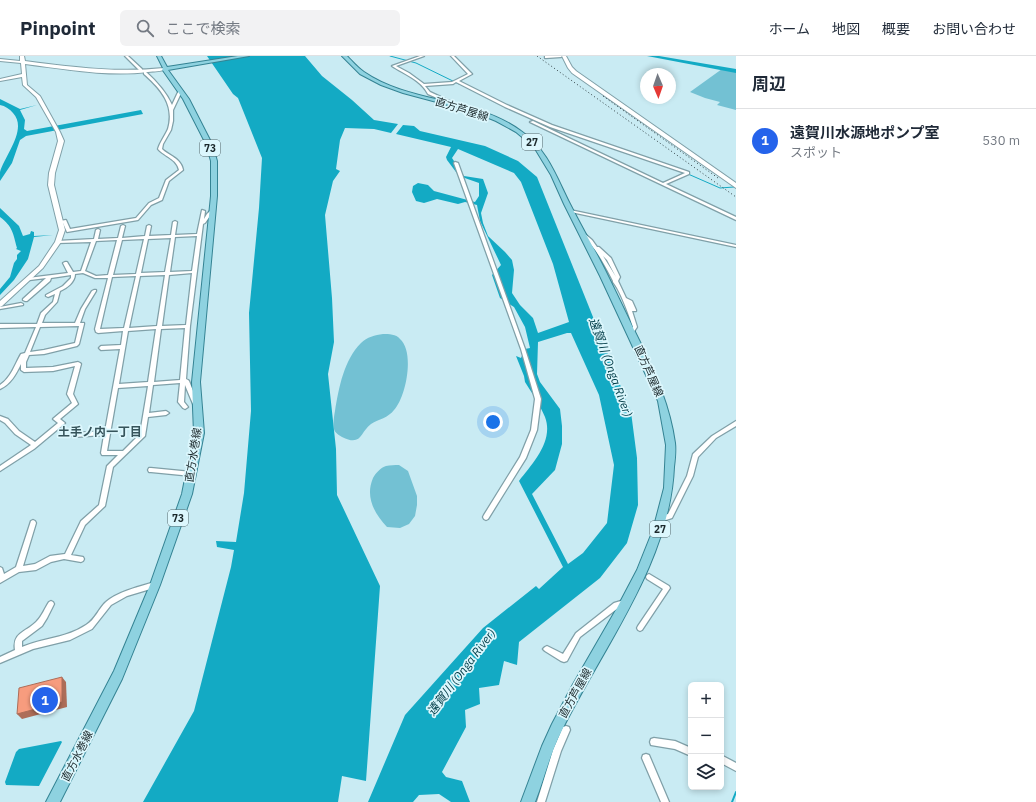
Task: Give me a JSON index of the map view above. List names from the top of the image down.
{
  "streets": {
    "main road": [
      "直方芦屋線",
      "27",
      "73",
      "直方水巻線"
    ]
  },
  "districts": ["土手ノ内一丁目"],
  "water": ["遠賀川 (Onga River)"],
  "north": "bottom",
  "page": {
    "header": "Pinpoint",
    "search": "ここで検索",
    "nav": [
      "ホーム",
      "地図",
      "概要",
      "お問い合わせ"
    ],
    "heading": "周辺",
    "list": [
      {
        "mark": "1",
        "name": "遠賀川水源地ポンプ室",
        "note": "スポット",
        "value": "530 m"
      }
    ],
    "map_buttons": ["+", "−"],
    "pins": "1"
  }
}
